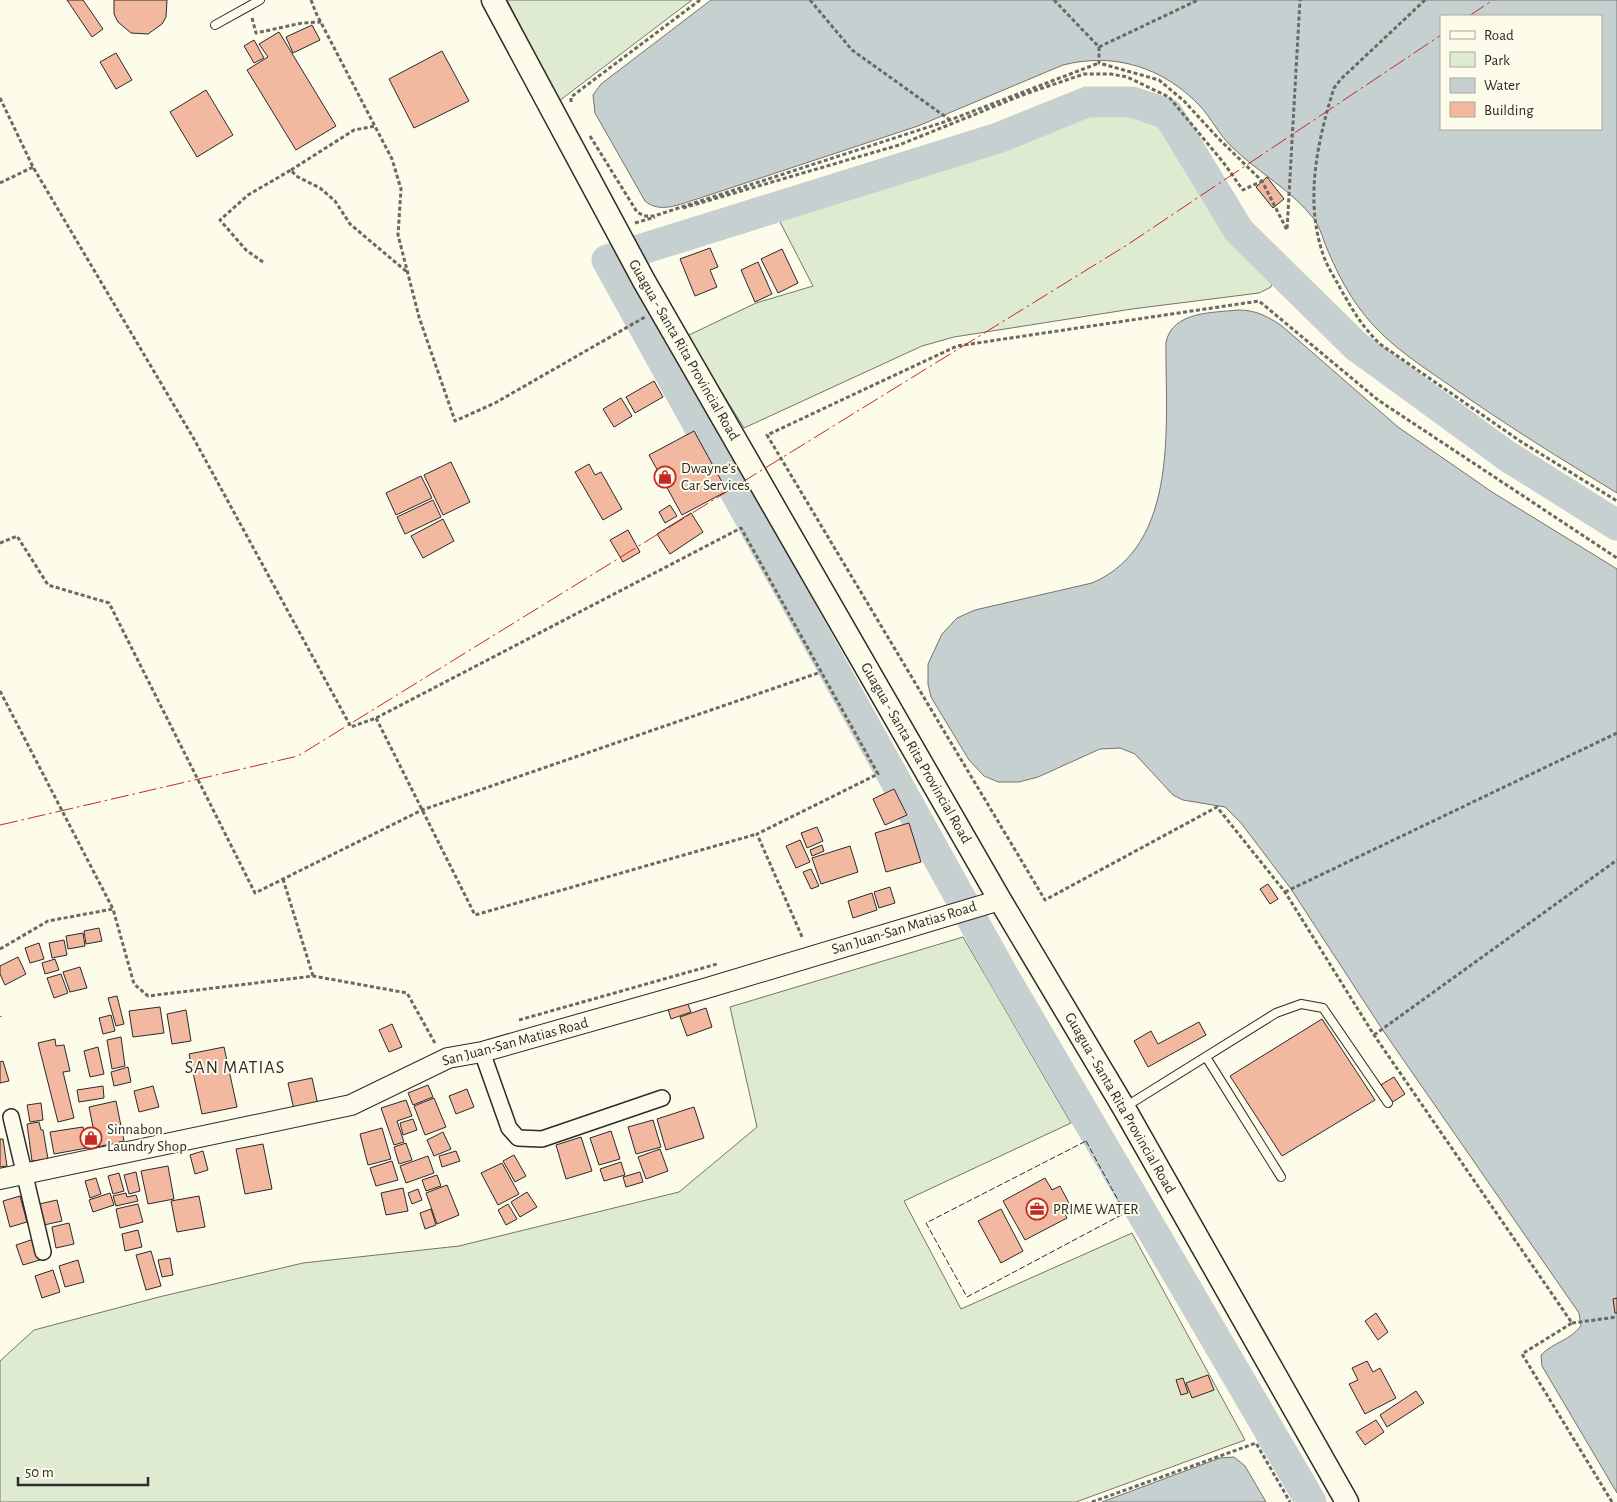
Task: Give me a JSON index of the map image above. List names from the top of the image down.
{
  "streets": {
    "main road": ["Guagua - Santa Rita Provincial Road"],
    "street": ["San Juan-San Matias Road"]
  },
  "crossings": [
    ["Guagua - Santa Rita Provincial Road", "San Juan-San Matias Road"]
  ],
  "districts": ["SAN MATIAS"],
  "places": {
    "shop": ["Dwayne's Car Services", "Sinnabon Laundry Shop"],
    "office": ["PRIME WATER"]
  },
  "legend": [
    "Road",
    "Park",
    "Water",
    "Building"
  ],
  "scale_bar": "50 m"
}
